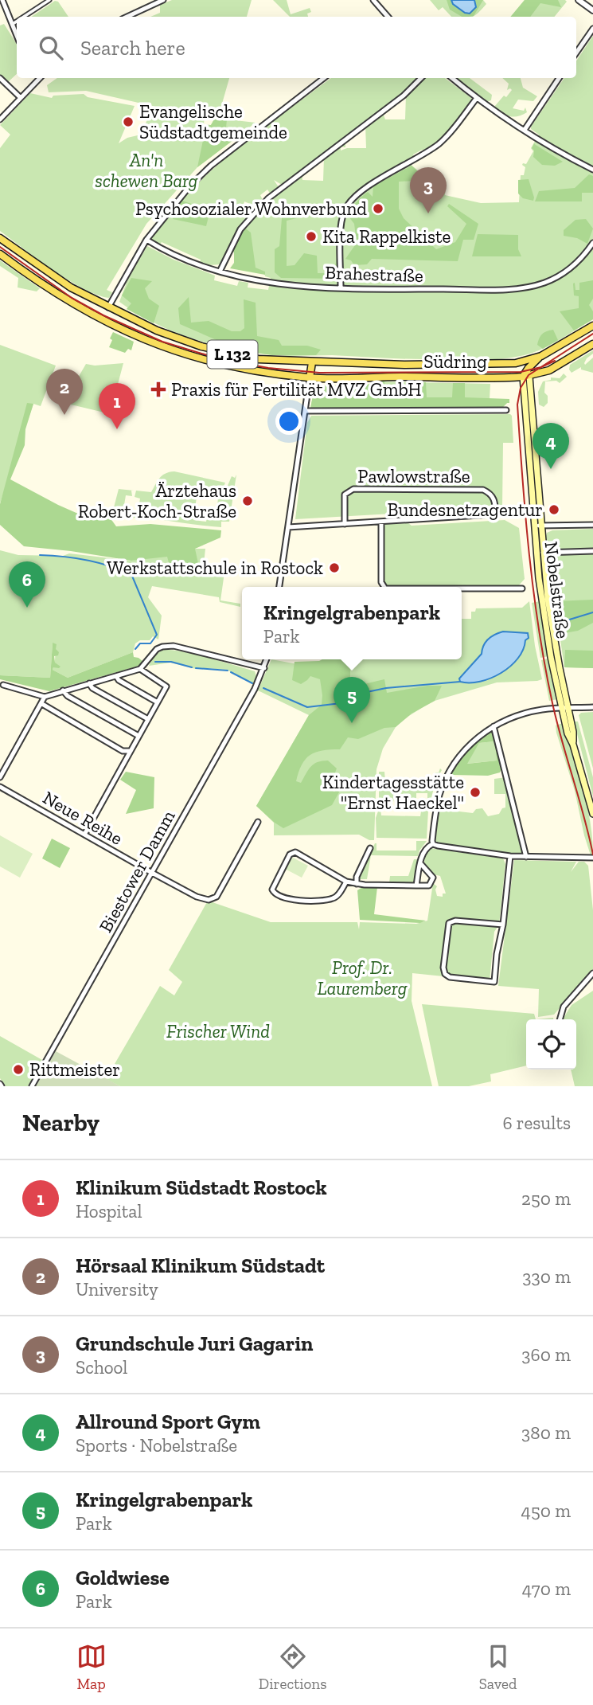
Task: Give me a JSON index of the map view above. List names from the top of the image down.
{
  "streets": {
    "main road": ["L 132", "Südring", "Nobelstraße"],
    "street": [
      "Brahestraße",
      "Pawlowstraße",
      "Neue Reihe",
      "Biestower Damm"
    ]
  },
  "crossings": [
    ["Südring", "Nobelstraße"],
    ["Neue Reihe", "Biestower Damm"]
  ],
  "parks": ["An'n schewen Barg", "Prof. Dr. Lauremberg", "Frischer Wind"],
  "places": {
    "other": [
      "Evangelische Südstadtgemeinde",
      "Psychosozialer Wohnverbund",
      "Kita Rappelkiste",
      "Ärztehaus Robert-Koch-Straße",
      "Bundesnetzagentur",
      "Werkstattschule in Rostock",
      "Kindertagesstätte \"Ernst Haeckel\"",
      "Rittmeister"
    ],
    "health": ["Praxis für Fertilität MVZ GmbH"]
  },
  "page": {
    "search": "Search here",
    "pins": [
      "3",
      "2",
      "1",
      "4",
      "6",
      "5"
    ],
    "popup": ["Kringelgrabenpark", "Park"],
    "heading": ["Nearby", "6 results"],
    "list": [
      {
        "mark": "1",
        "name": "Klinikum Südstadt Rostock",
        "note": "Hospital",
        "value": "250 m"
      },
      {
        "mark": "2",
        "name": "Hörsaal Klinikum Südstadt",
        "note": "University",
        "value": "330 m"
      },
      {
        "mark": "3",
        "name": "Grundschule Juri Gagarin",
        "note": "School",
        "value": "360 m"
      },
      {
        "mark": "4",
        "name": "Allround Sport Gym",
        "note": "Sports · Nobelstraße",
        "value": "380 m"
      },
      {
        "mark": "5",
        "name": "Kringelgrabenpark",
        "note": "Park",
        "value": "450 m"
      },
      {
        "mark": "6",
        "name": "Goldwiese",
        "note": "Park",
        "value": "470 m"
      }
    ],
    "nav": ["Map", "Directions", "Saved"]
  }
}
